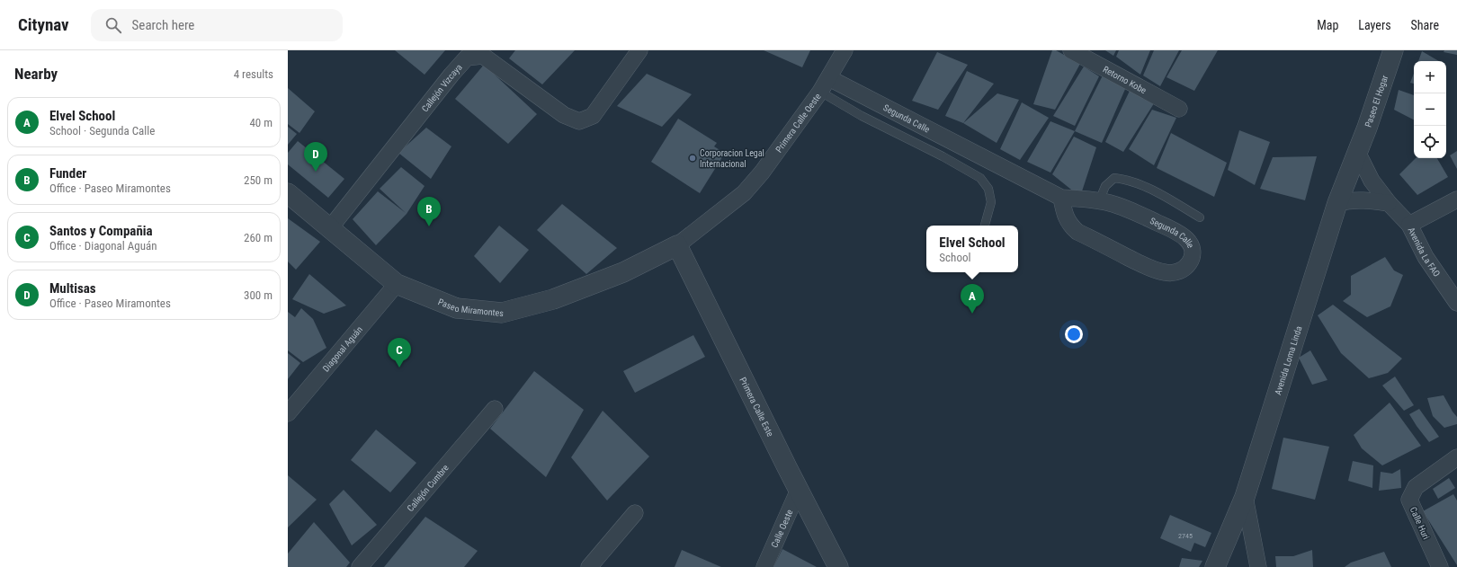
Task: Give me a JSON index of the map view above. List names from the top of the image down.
{
  "streets": {
    "street": [
      "Retorno Kobe",
      "Callejón Vizcaya",
      "Paseo El Hogar",
      "Segunda Calle",
      "Primera Calle Oeste",
      "Avenida La FAO",
      "Paseo Miramontes",
      "Diagonal Aguán",
      "Avenida Loma Linda",
      "Primera Calle Este",
      "Callejón Cumbre",
      "Calle Huri",
      "Calle Oeste"
    ]
  },
  "crossings": [
    ["Callejón Vizcaya", "Paseo Miramontes"],
    ["Paseo El Hogar", "Avenida La FAO"],
    ["Paseo El Hogar", "Avenida Loma Linda"],
    ["Segunda Calle", "Primera Calle Oeste"],
    ["Primera Calle Oeste", "Paseo Miramontes"],
    ["Primera Calle Oeste", "Primera Calle Este"],
    ["Avenida La FAO", "Avenida Loma Linda"],
    ["Paseo Miramontes", "Diagonal Aguán"],
    ["Paseo Miramontes", "Primera Calle Este"],
    ["Primera Calle Este", "Calle Oeste"]
  ],
  "places": ["Corporacion Legal Internacional"],
  "house_numbers": ["2745"],
  "page": {
    "header": "Citynav",
    "search": "Search here",
    "nav": ["Map", "Layers", "Share"],
    "heading": ["Nearby", "4 results"],
    "map_buttons": ["+", "−"],
    "list": [
      {
        "mark": "A",
        "name": "Elvel School",
        "note": "School · Segunda Calle",
        "value": "40 m"
      },
      {
        "mark": "B",
        "name": "Funder",
        "note": "Office · Paseo Miramontes",
        "value": "250 m"
      },
      {
        "mark": "C",
        "name": "Santos y Compañia",
        "note": "Office · Diagonal Aguán",
        "value": "260 m"
      },
      {
        "mark": "D",
        "name": "Multisas",
        "note": "Office · Paseo Miramontes",
        "value": "300 m"
      }
    ],
    "pins": [
      "D",
      "B",
      "A",
      "C"
    ],
    "popup": ["Elvel School", "School"]
  }
}
